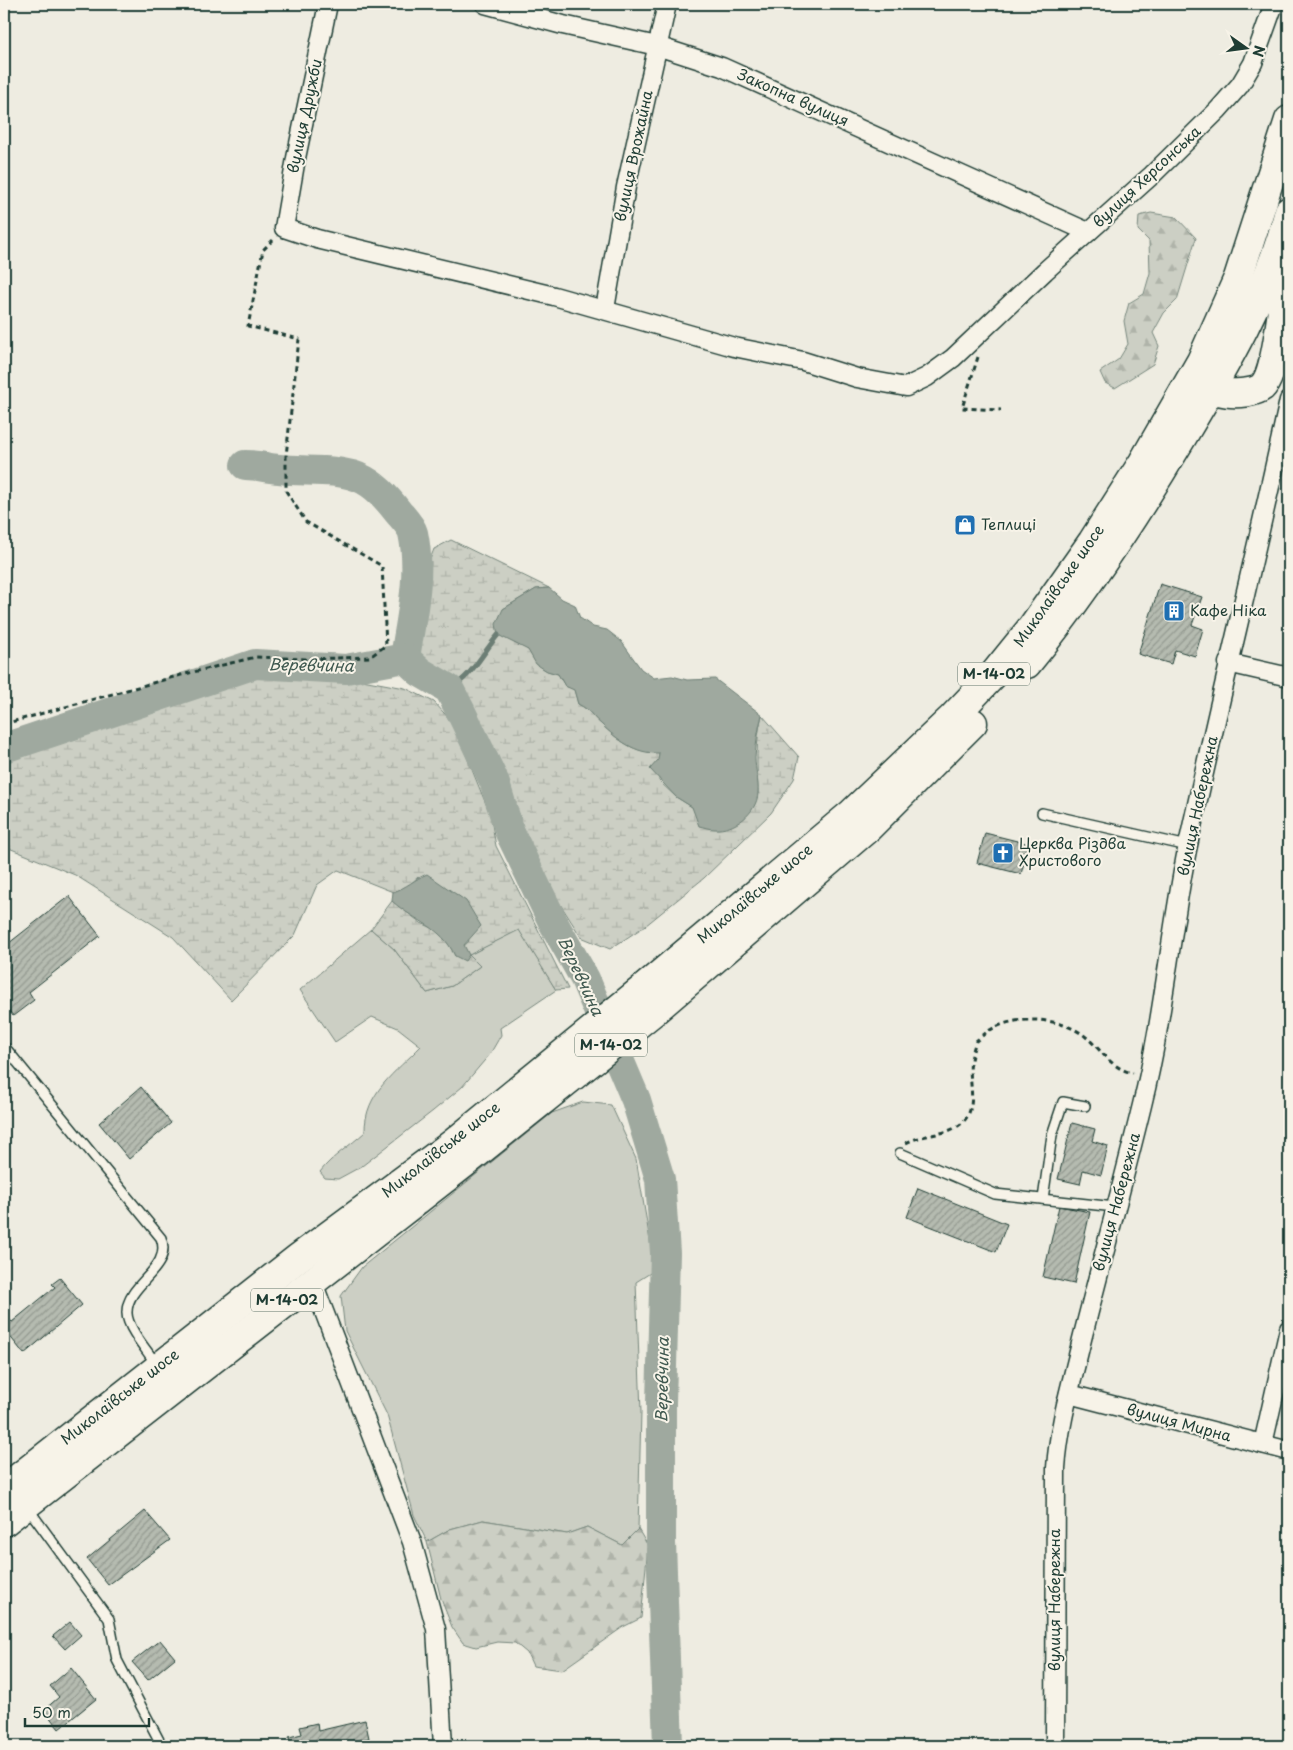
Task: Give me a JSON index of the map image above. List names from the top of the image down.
{
  "streets": {
    "main road": ["Миколаївське шосе", "М-14-02"],
    "street": [
      "Закопна вулиця",
      "вулиця Дружби",
      "вулиця Врожайна",
      "вулиця Херсонська",
      "вулиця Набережна",
      "вулиця Мирна"
    ]
  },
  "crossings": [
    ["Закопна вулиця", "вулиця Врожайна"],
    ["Закопна вулиця", "вулиця Херсонська"],
    ["вулиця Дружби", "вулиця Херсонська"],
    ["вулиця Врожайна", "вулиця Херсонська"],
    ["вулиця Набережна", "вулиця Мирна"]
  ],
  "water": ["Веревчина"],
  "places": {
    "shop": ["Теплиці"],
    "building": ["Кафе Ніка"],
    "church": ["Церква Різдва Христового"]
  },
  "scale_bar": "50 m",
  "north": "right"
}
